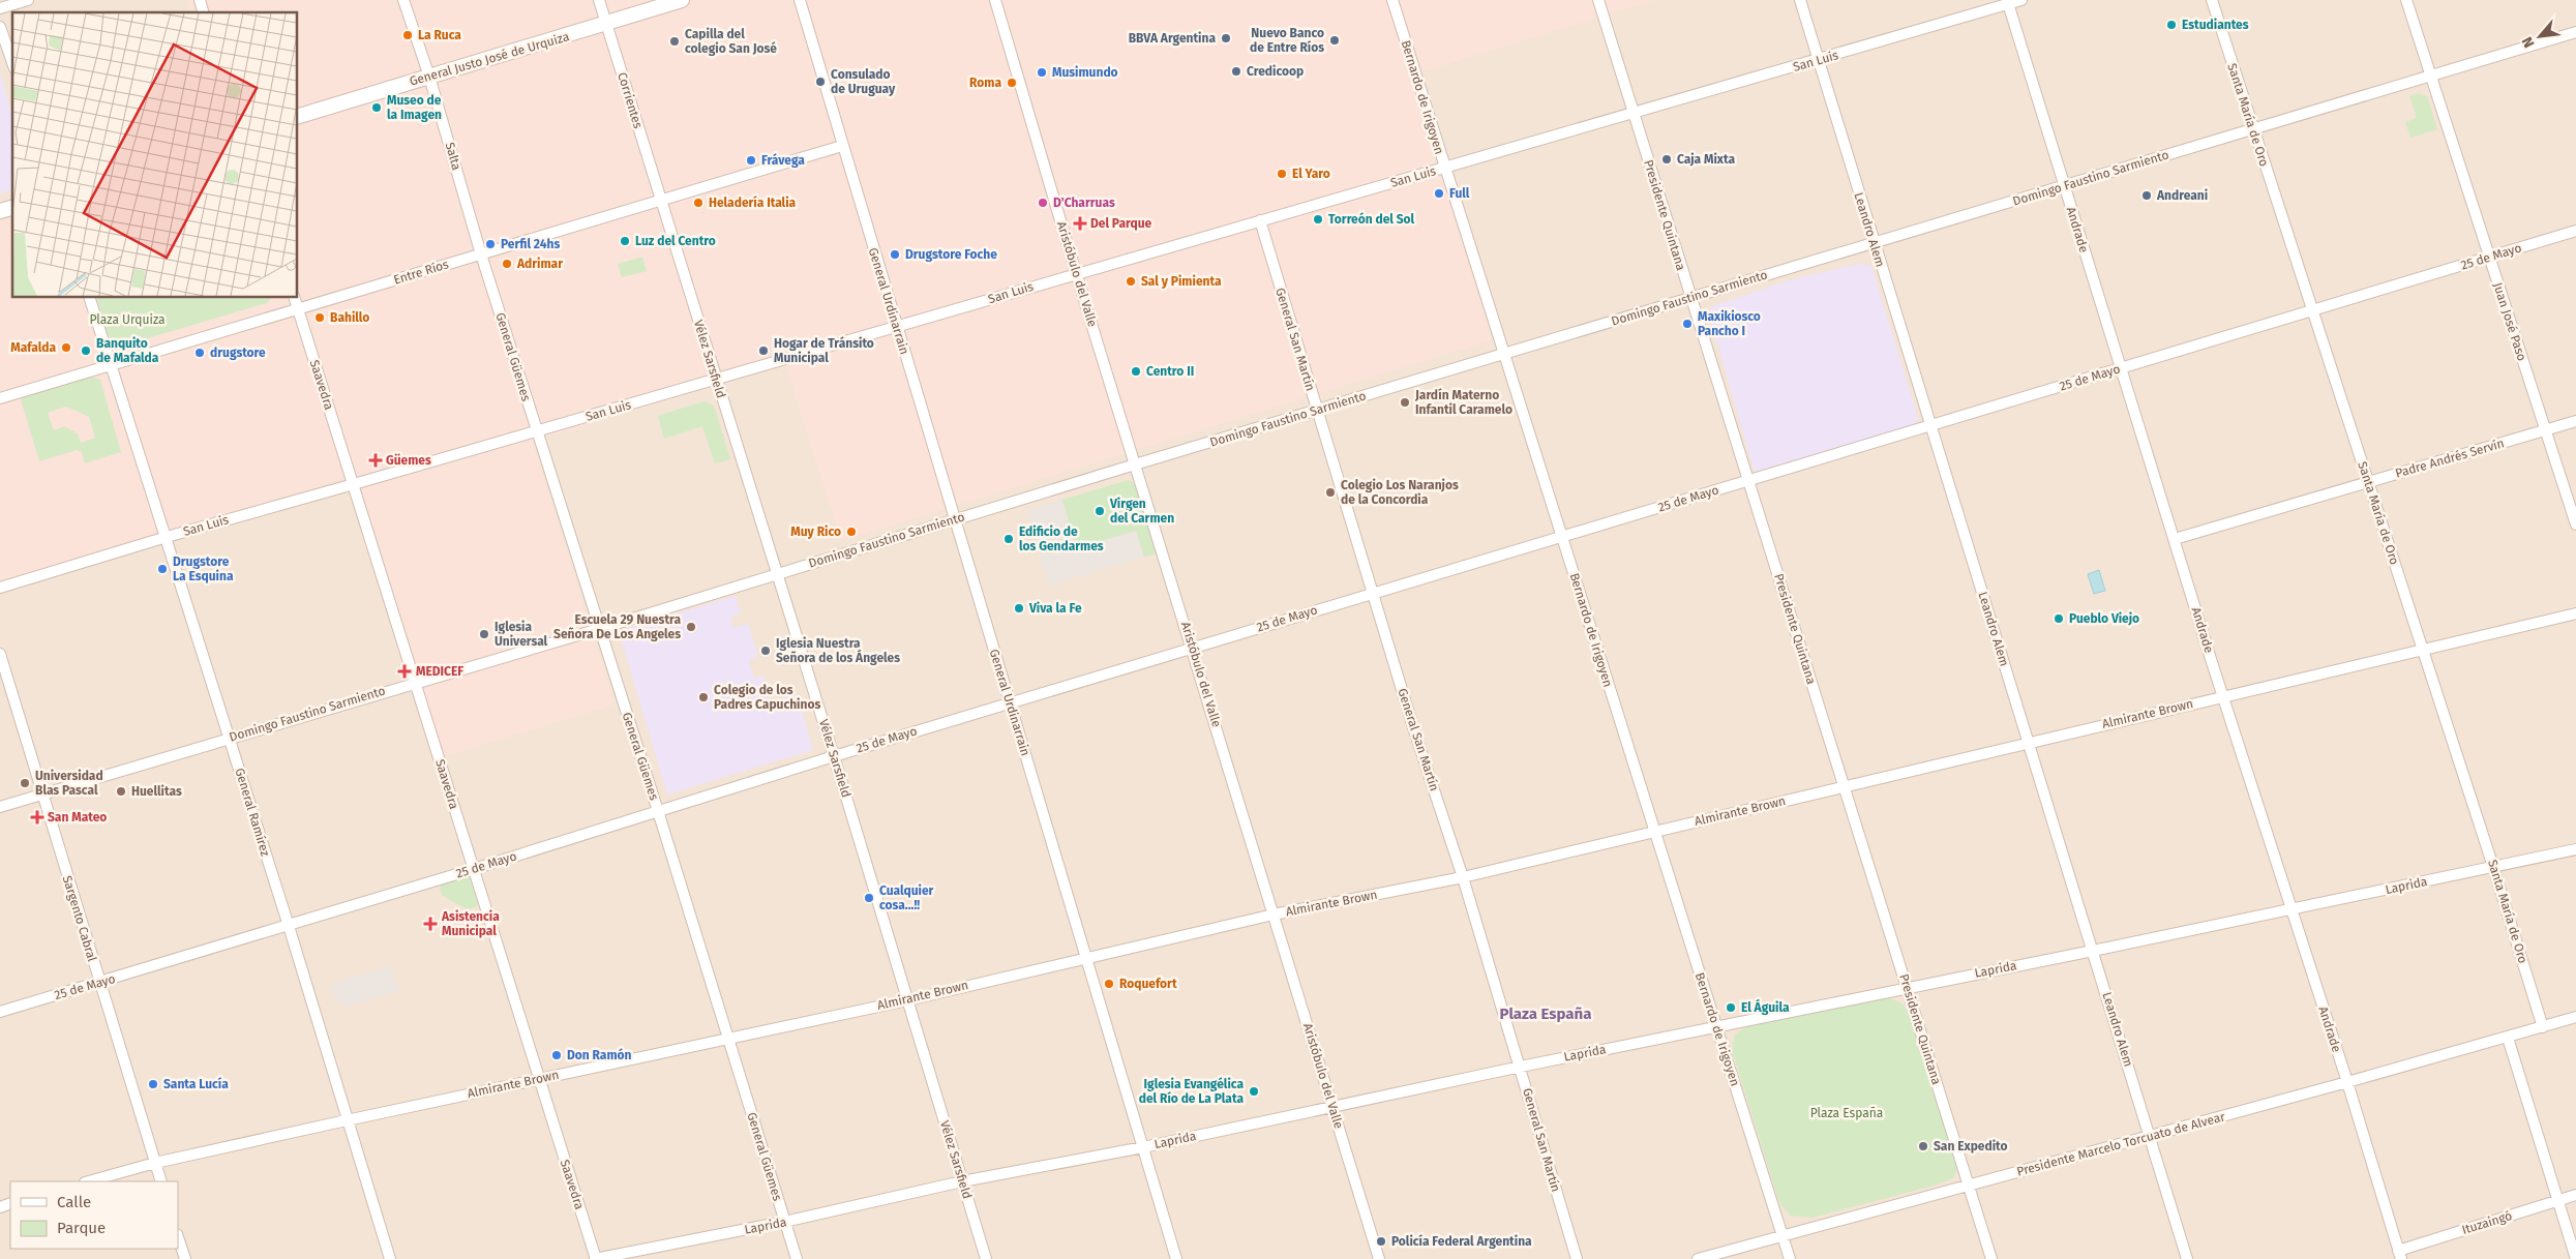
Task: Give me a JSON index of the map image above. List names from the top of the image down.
{
  "streets": {
    "street": [
      "General Justo José de Urquiza",
      "San Luis",
      "Bernardo de Irigoyen",
      "Corrientes",
      "Santa María de Oro",
      "Salta",
      "Domingo Faustino Sarmiento",
      "Presidente Quintana",
      "Leandro Alem",
      "Andrade",
      "25 de Mayo",
      "Entre Ríos",
      "Aristóbulo del Valle",
      "General Urdinarrain",
      "Juan José Paso",
      "General San Martín",
      "General Güemes",
      "Vélez Sarsfield",
      "Saavedra",
      "Padre Andrés Servín",
      "Almirante Brown",
      "General Ramírez",
      "Laprida",
      "Sargento Cabral",
      "Presidente Marcelo Torcuato de Alvear",
      "Ituzaingó"
    ]
  },
  "crossings": [
    ["General Justo José de Urquiza", "Corrientes"],
    ["General Justo José de Urquiza", "Salta"],
    ["San Luis", "Bernardo de Irigoyen"],
    ["San Luis", "Presidente Quintana"],
    ["San Luis", "Leandro Alem"],
    ["San Luis", "Andrade"],
    ["San Luis", "Aristóbulo del Valle"],
    ["San Luis", "General Urdinarrain"],
    ["San Luis", "General San Martín"],
    ["San Luis", "General Güemes"],
    ["San Luis", "Vélez Sarsfield"],
    ["San Luis", "Saavedra"],
    ["San Luis", "General Ramírez"],
    ["Bernardo de Irigoyen", "Domingo Faustino Sarmiento"],
    ["Bernardo de Irigoyen", "25 de Mayo"],
    ["Bernardo de Irigoyen", "Almirante Brown"],
    ["Bernardo de Irigoyen", "Laprida"],
    ["Bernardo de Irigoyen", "Presidente Marcelo Torcuato de Alvear"],
    ["Corrientes", "Entre Ríos"],
    ["Corrientes", "Vélez Sarsfield"],
    ["Santa María de Oro", "Domingo Faustino Sarmiento"],
    ["Santa María de Oro", "25 de Mayo"],
    ["Santa María de Oro", "Padre Andrés Servín"],
    ["Santa María de Oro", "Almirante Brown"],
    ["Santa María de Oro", "Laprida"],
    ["Santa María de Oro", "Presidente Marcelo Torcuato de Alvear"],
    ["Salta", "Entre Ríos"],
    ["Salta", "General Güemes"],
    ["Domingo Faustino Sarmiento", "Presidente Quintana"],
    ["Domingo Faustino Sarmiento", "Leandro Alem"],
    ["Domingo Faustino Sarmiento", "Andrade"],
    ["Domingo Faustino Sarmiento", "Aristóbulo del Valle"],
    ["Domingo Faustino Sarmiento", "General Urdinarrain"],
    ["Domingo Faustino Sarmiento", "Juan José Paso"],
    ["Domingo Faustino Sarmiento", "General San Martín"],
    ["Domingo Faustino Sarmiento", "General Güemes"],
    ["Domingo Faustino Sarmiento", "Vélez Sarsfield"],
    ["Domingo Faustino Sarmiento", "Saavedra"],
    ["Domingo Faustino Sarmiento", "General Ramírez"],
    ["Domingo Faustino Sarmiento", "Sargento Cabral"],
    ["Presidente Quintana", "25 de Mayo"],
    ["Presidente Quintana", "Almirante Brown"],
    ["Presidente Quintana", "Laprida"],
    ["Presidente Quintana", "Presidente Marcelo Torcuato de Alvear"],
    ["Leandro Alem", "25 de Mayo"],
    ["Leandro Alem", "Almirante Brown"],
    ["Leandro Alem", "Laprida"],
    ["Leandro Alem", "Presidente Marcelo Torcuato de Alvear"],
    ["Andrade", "25 de Mayo"],
    ["Andrade", "Padre Andrés Servín"],
    ["Andrade", "Almirante Brown"],
    ["Andrade", "Laprida"],
    ["Andrade", "Presidente Marcelo Torcuato de Alvear"],
    ["Andrade", "Ituzaingó"],
    ["25 de Mayo", "Aristóbulo del Valle"],
    ["25 de Mayo", "General Urdinarrain"],
    ["25 de Mayo", "Juan José Paso"],
    ["25 de Mayo", "General San Martín"],
    ["25 de Mayo", "General Güemes"],
    ["25 de Mayo", "Vélez Sarsfield"],
    ["25 de Mayo", "Saavedra"],
    ["25 de Mayo", "General Ramírez"],
    ["25 de Mayo", "Sargento Cabral"],
    ["Entre Ríos", "General Urdinarrain"],
    ["Entre Ríos", "General Güemes"],
    ["Entre Ríos", "Vélez Sarsfield"],
    ["Entre Ríos", "Saavedra"],
    ["Entre Ríos", "General Ramírez"],
    ["Aristóbulo del Valle", "Almirante Brown"],
    ["Aristóbulo del Valle", "Laprida"],
    ["General Urdinarrain", "Almirante Brown"],
    ["General Urdinarrain", "Laprida"],
    ["Juan José Paso", "Padre Andrés Servín"],
    ["General San Martín", "Almirante Brown"],
    ["General San Martín", "Laprida"],
    ["General Güemes", "Almirante Brown"],
    ["General Güemes", "Laprida"],
    ["Vélez Sarsfield", "Almirante Brown"],
    ["Vélez Sarsfield", "Laprida"],
    ["Saavedra", "Almirante Brown"],
    ["Saavedra", "Laprida"],
    ["Almirante Brown", "General Ramírez"],
    ["Almirante Brown", "Sargento Cabral"]
  ],
  "districts": ["Plaza España"],
  "parks": ["Plaza Urquiza", "Plaza España"],
  "places": {
    "other": [
      "Estudiantes",
      "La Ruca",
      "BBVA Argentina",
      "Nuevo Banco de Entre Ríos",
      "Capilla del colegio San José",
      "Credicoop",
      "Musimundo",
      "Consulado de Uruguay",
      "Roma",
      "Museo de la Imagen",
      "Caja Mixta",
      "Frávega",
      "El Yaro",
      "Full",
      "Andreani",
      "Heladería Italia",
      "D'Charruas",
      "Torreón del Sol",
      "Luz del Centro",
      "Perfil 24hs",
      "Drugstore Foche",
      "Adrimar",
      "Sal y Pimienta",
      "Bahillo",
      "Maxikiosco Pancho I",
      "Mafalda",
      "Banquito de Mafalda",
      "Hogar de Tránsito Municipal",
      "drugstore",
      "Centro II",
      "Jardín Materno Infantil Caramelo",
      "Colegio Los Naranjos de la Concordia",
      "Virgen del Carmen",
      "Muy Rico",
      "Edificio de los Gendarmes",
      "Drugstore La Esquina",
      "Viva la Fe",
      "Pueblo Viejo",
      "Escuela 29 Nuestra Señora De Los Angeles",
      "Iglesia Universal",
      "Iglesia Nuestra Señora de los Ángeles",
      "Colegio de los Padres Capuchinos",
      "Universidad Blas Pascal",
      "Huellitas",
      "Cualquier cosa...!!",
      "Roquefort",
      "El Águila",
      "Don Ramón",
      "Santa Lucía",
      "Iglesia Evangélica del Río de La Plata",
      "San Expedito",
      "Policía Federal Argentina"
    ],
    "health": [
      "Del Parque",
      "Güemes",
      "MEDICEF",
      "San Mateo",
      "Asistencia Municipal"
    ]
  },
  "legend": ["Calle", "Parque"],
  "north": "bottom left"
}
